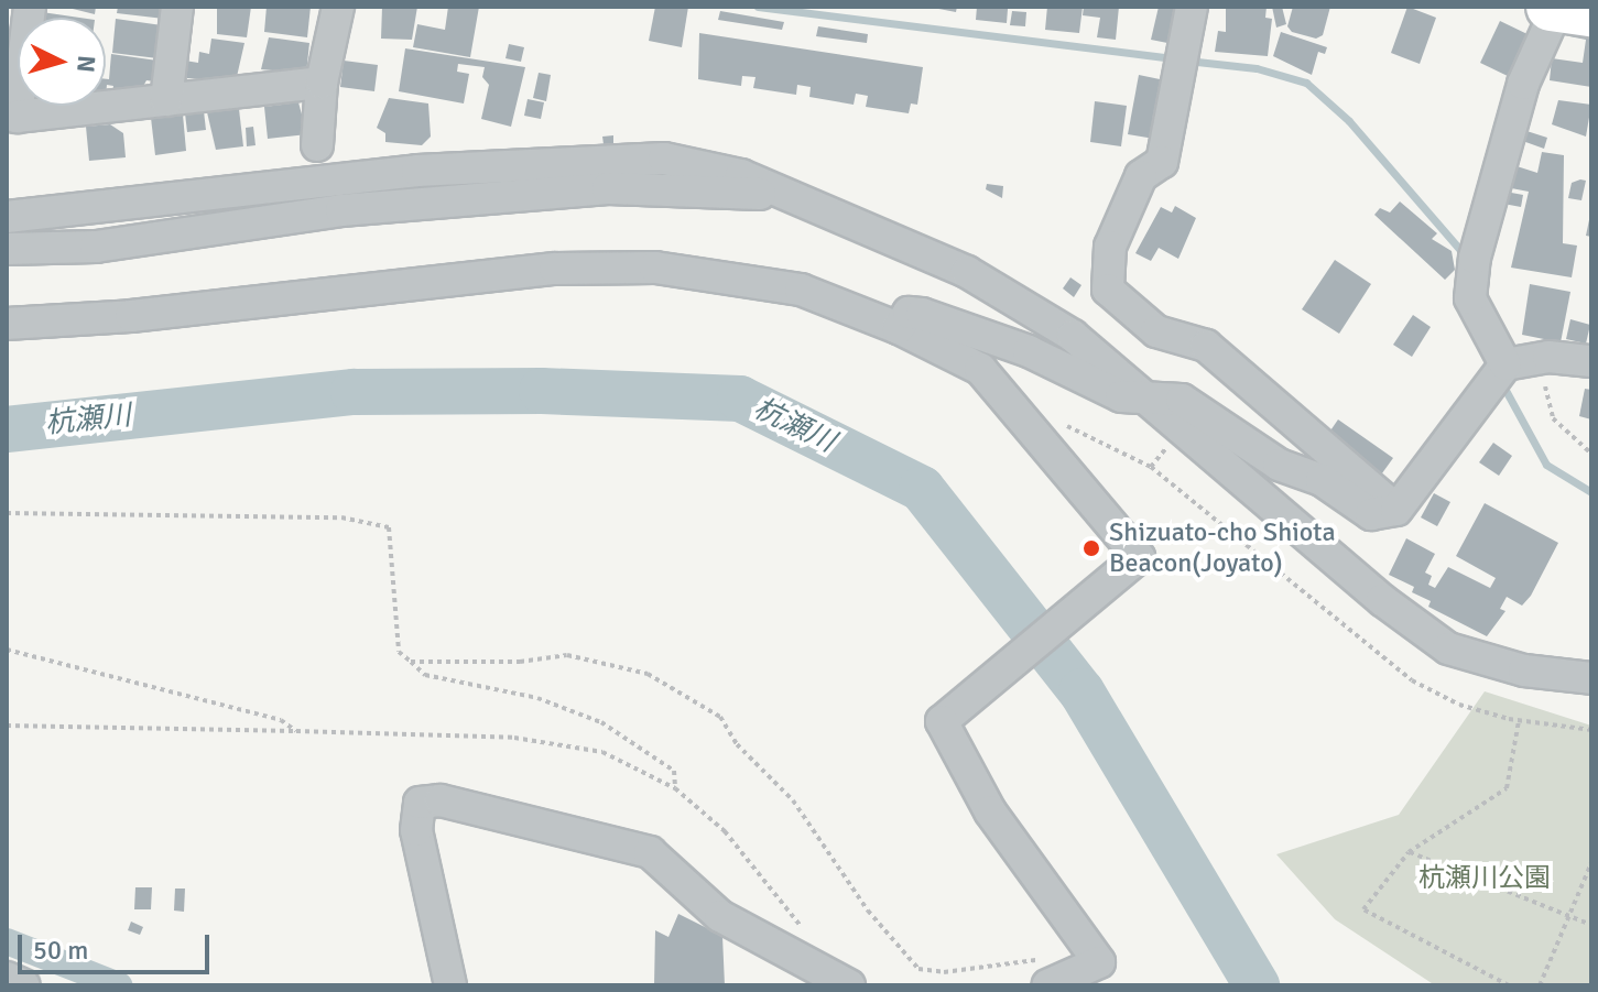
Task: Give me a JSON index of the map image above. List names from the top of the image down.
{
  "water": ["杭瀬川"],
  "parks": ["杭瀬川公園"],
  "places": ["Shizuato-cho Shiota Beacon(Joyato)"],
  "scale_bar": "50 m",
  "north": "right"
}
